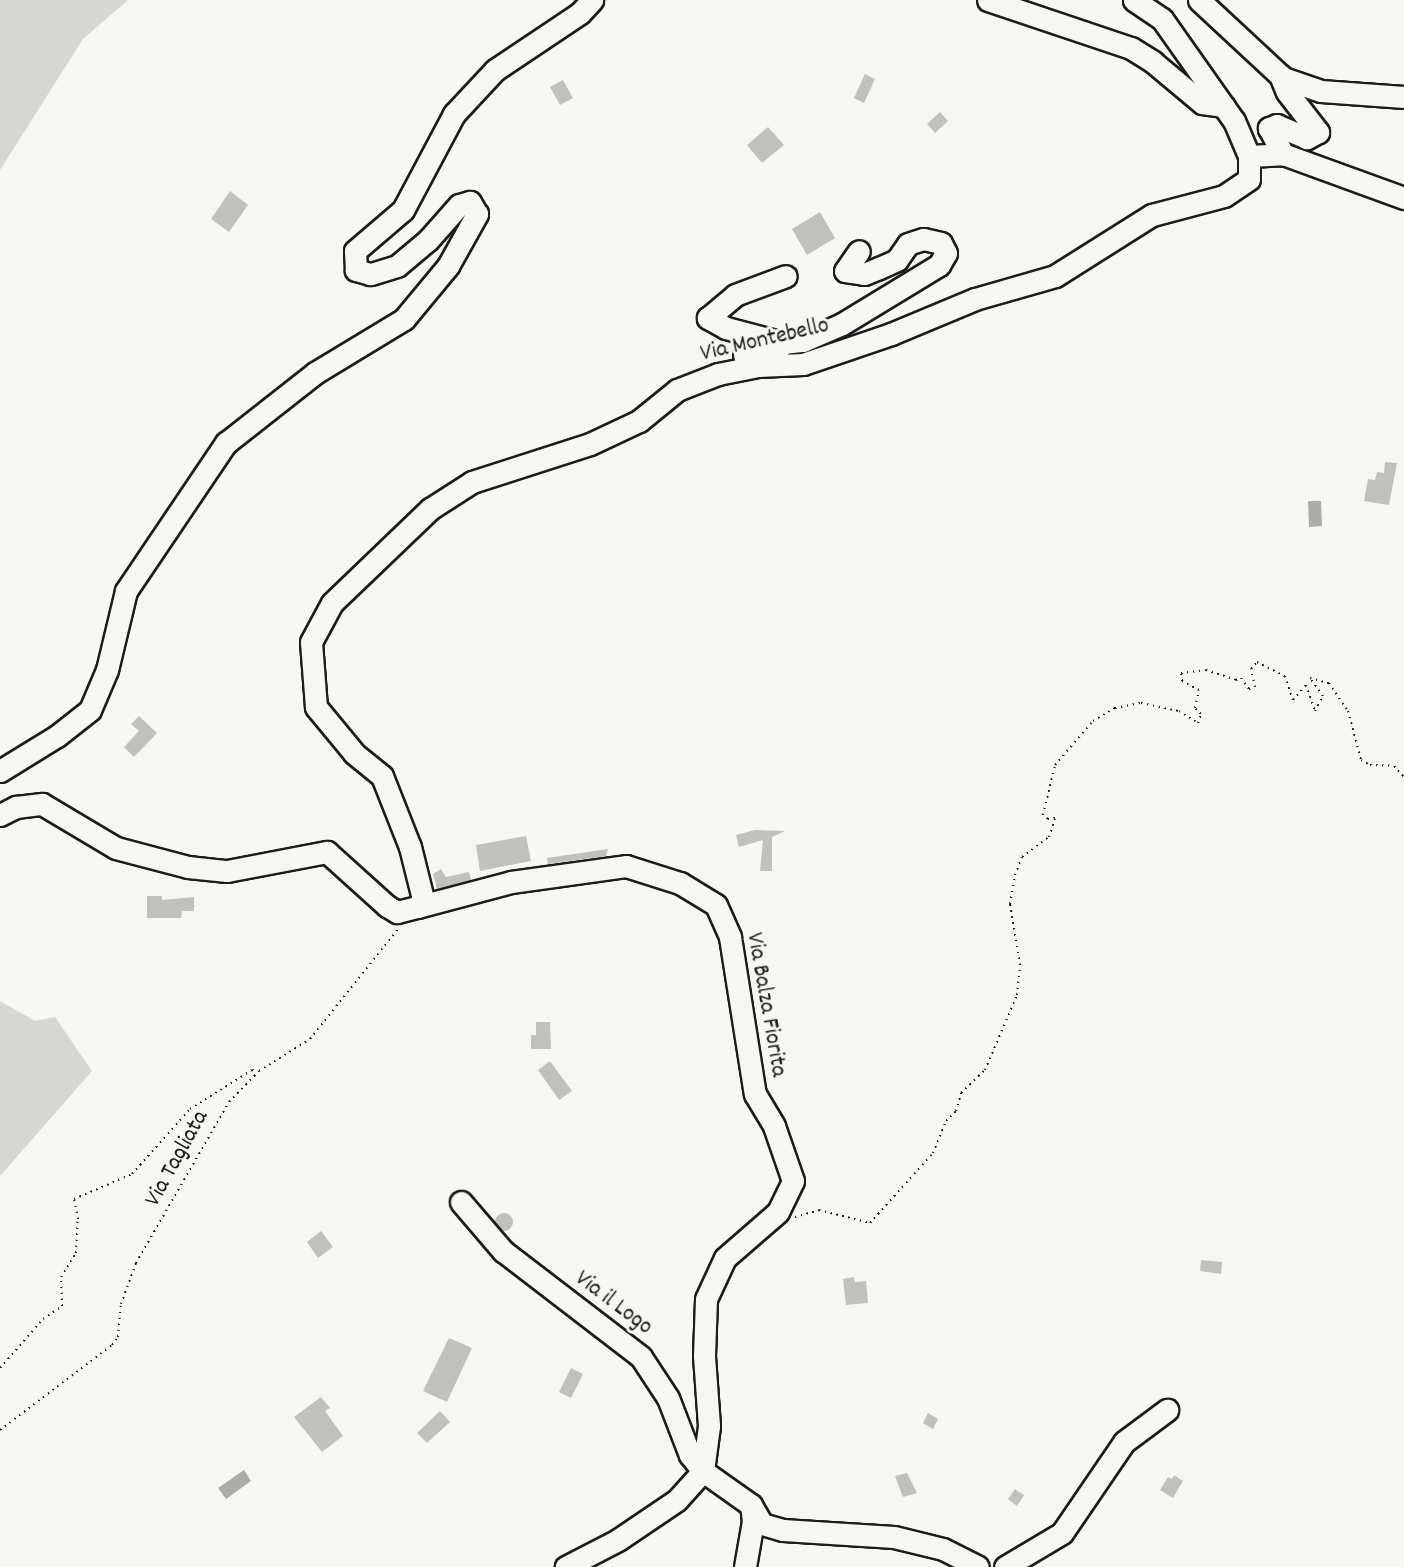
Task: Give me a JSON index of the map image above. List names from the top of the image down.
{
  "streets": {
    "street": ["Via Montebello", "Via Balza Fiorita", "Via il Logo"],
    "path": ["Via Tagliata"]
  },
  "crossings": [
    ["Via Montebello", "Via Balza Fiorita"],
    ["Via Montebello", "Via Tagliata"],
    ["Via Balza Fiorita", "Via Tagliata"],
    ["Via Balza Fiorita", "Via il Logo"]
  ]
}
